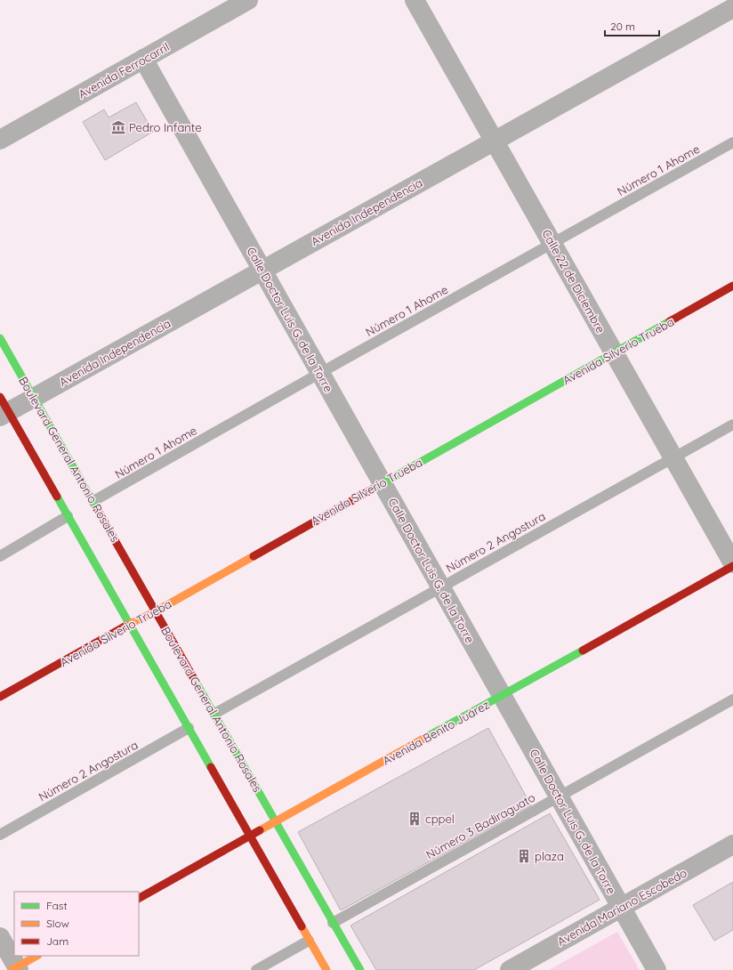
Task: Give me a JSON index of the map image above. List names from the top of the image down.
{
  "streets": {
    "street": [
      "Avenida Ferrocarril",
      "Avenida Independencia",
      "Calle 22 de Diciembre",
      "Calle Doctor Luis G. de la Torre",
      "Avenida Silverio Trueba",
      "Boulevard General Antonio Rosales",
      "Avenida Benito Juárez",
      "Avenida Mariano Escobedo"
    ],
    "lane": ["Número 1 Ahome", "Número 2 Angostura", "Número 3 Badiraguato"]
  },
  "crossings": [
    ["Avenida Ferrocarril", "Calle Doctor Luis G. de la Torre"],
    ["Número 1 Ahome", "Calle 22 de Diciembre"],
    ["Número 1 Ahome", "Calle Doctor Luis G. de la Torre"],
    ["Número 1 Ahome", "Boulevard General Antonio Rosales"],
    ["Avenida Independencia", "Calle 22 de Diciembre"],
    ["Avenida Independencia", "Calle Doctor Luis G. de la Torre"],
    ["Avenida Independencia", "Boulevard General Antonio Rosales"],
    ["Calle 22 de Diciembre", "Avenida Silverio Trueba"],
    ["Calle 22 de Diciembre", "Número 2 Angostura"],
    ["Calle 22 de Diciembre", "Avenida Benito Juárez"],
    ["Calle Doctor Luis G. de la Torre", "Avenida Silverio Trueba"],
    ["Calle Doctor Luis G. de la Torre", "Número 2 Angostura"],
    ["Calle Doctor Luis G. de la Torre", "Avenida Benito Juárez"],
    ["Calle Doctor Luis G. de la Torre", "Número 3 Badiraguato"],
    ["Calle Doctor Luis G. de la Torre", "Avenida Mariano Escobedo"],
    ["Avenida Silverio Trueba", "Boulevard General Antonio Rosales"],
    ["Boulevard General Antonio Rosales", "Número 2 Angostura"],
    ["Boulevard General Antonio Rosales", "Avenida Benito Juárez"],
    ["Boulevard General Antonio Rosales", "Número 3 Badiraguato"]
  ],
  "places": {
    "museum": ["Pedro Infante"],
    "building": ["cppel", "plaza"]
  },
  "legend": ["Fast", "Slow", "Jam"],
  "scale_bar": "20 m"
}
